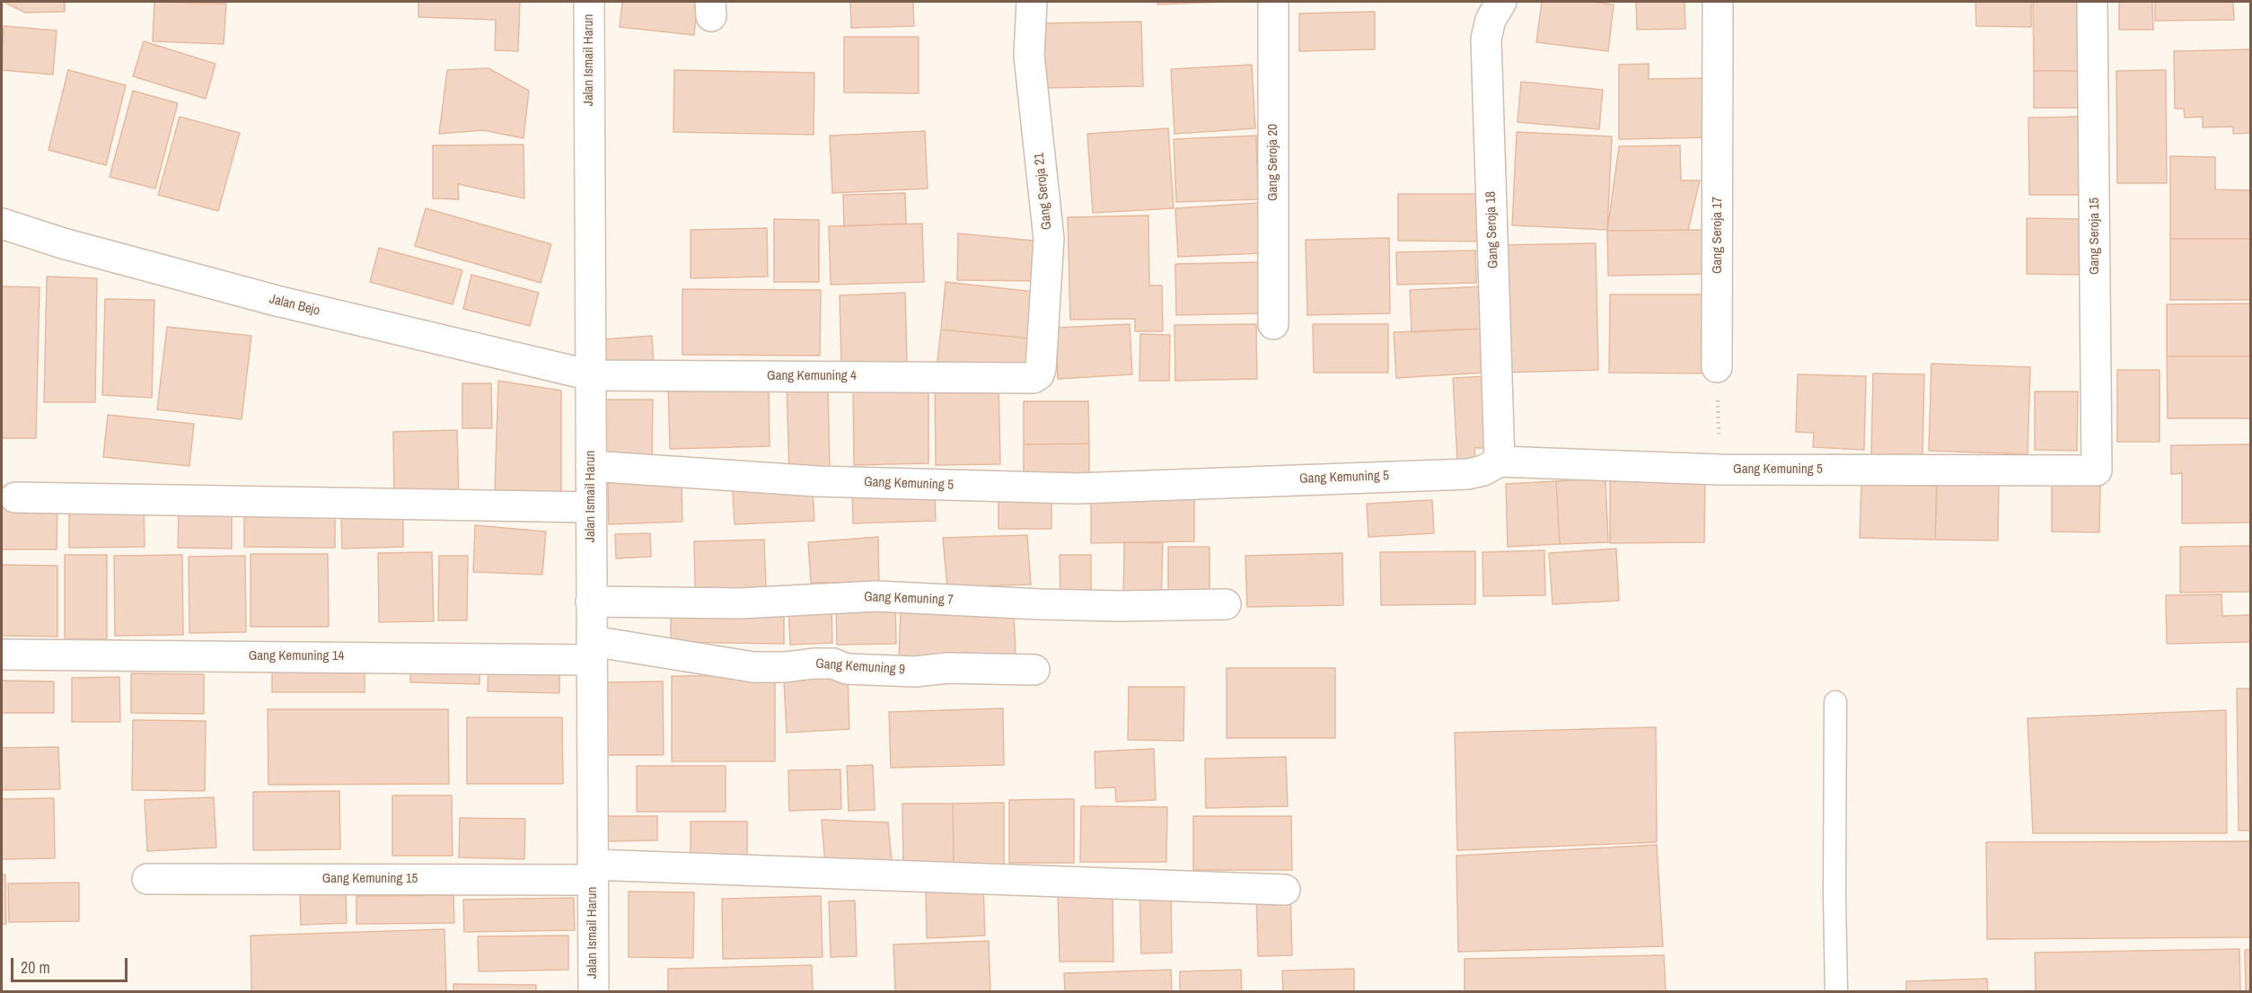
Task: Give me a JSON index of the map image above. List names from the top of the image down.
{
  "streets": {
    "street": [
      "Jalan Ismail Harun",
      "Gang Seroja 20",
      "Gang Seroja 21",
      "Gang Seroja 18",
      "Gang Seroja 17",
      "Gang Seroja 15",
      "Jalan Bejo",
      "Gang Kemuning 4",
      "Gang Kemuning 5",
      "Gang Kemuning 7",
      "Gang Kemuning 14",
      "Gang Kemuning 9",
      "Gang Kemuning 15"
    ]
  },
  "crossings": [
    ["Jalan Ismail Harun", "Jalan Bejo"],
    ["Jalan Ismail Harun", "Gang Kemuning 4"],
    ["Jalan Ismail Harun", "Gang Kemuning 5"],
    ["Jalan Ismail Harun", "Gang Kemuning 7"],
    ["Jalan Ismail Harun", "Gang Kemuning 14"],
    ["Jalan Ismail Harun", "Gang Kemuning 9"],
    ["Jalan Ismail Harun", "Gang Kemuning 15"],
    ["Gang Seroja 21", "Gang Kemuning 4"],
    ["Gang Seroja 18", "Gang Kemuning 5"],
    ["Gang Seroja 15", "Gang Kemuning 5"],
    ["Jalan Bejo", "Gang Kemuning 4"],
    ["Gang Kemuning 14", "Gang Kemuning 9"]
  ],
  "scale_bar": "20 m"
}
